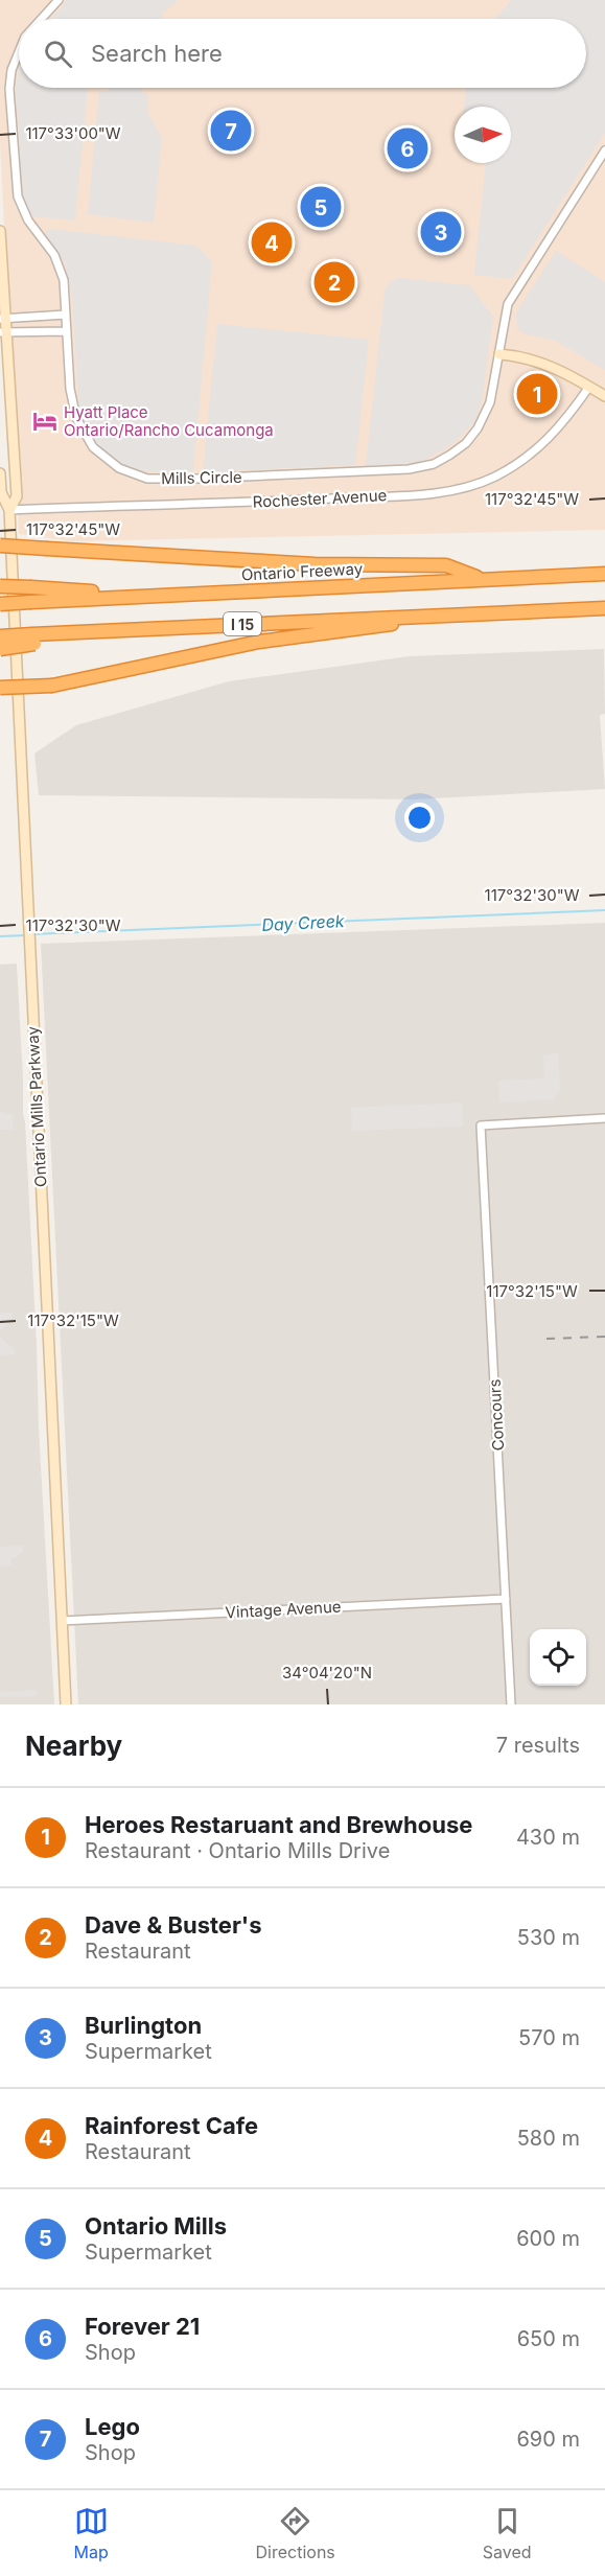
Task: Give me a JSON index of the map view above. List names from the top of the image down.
{
  "streets": {
    "highway": ["Ontario Freeway", "I 15"],
    "main road": ["Ontario Mills Parkway"],
    "street": [
      "Mills Circle",
      "Rochester Avenue",
      "Concours",
      "Vintage Avenue"
    ]
  },
  "crossings": [
    ["Rochester Avenue", "Ontario Mills Parkway"],
    ["Ontario Mills Parkway", "Vintage Avenue"],
    ["Concours", "Vintage Avenue"]
  ],
  "water": ["Day Creek"],
  "places": {
    "hotel": ["Hyatt Place Ontario/Rancho Cucamonga"]
  },
  "north": "right",
  "page": {
    "search": "Search here",
    "pins": [
      "7",
      "6",
      "5",
      "3",
      "4",
      "2",
      "1"
    ],
    "heading": ["Nearby", "7 results"],
    "list": [
      {
        "mark": "1",
        "name": "Heroes Restaruant and Brewhouse",
        "note": "Restaurant · Ontario Mills Drive",
        "value": "430 m"
      },
      {
        "mark": "2",
        "name": "Dave & Buster's",
        "note": "Restaurant",
        "value": "530 m"
      },
      {
        "mark": "3",
        "name": "Burlington",
        "note": "Supermarket",
        "value": "570 m"
      },
      {
        "mark": "4",
        "name": "Rainforest Cafe",
        "note": "Restaurant",
        "value": "580 m"
      },
      {
        "mark": "5",
        "name": "Ontario Mills",
        "note": "Supermarket",
        "value": "600 m"
      },
      {
        "mark": "6",
        "name": "Forever 21",
        "note": "Shop",
        "value": "650 m"
      },
      {
        "mark": "7",
        "name": "Lego",
        "note": "Shop",
        "value": "690 m"
      }
    ],
    "nav": ["Map", "Directions", "Saved"]
  },
  "coordinates": [
    "117°33'00\"W",
    "117°32'45\"W",
    "117°32'30\"W",
    "117°32'15\"W",
    "34°04'20\"N"
  ]
}
